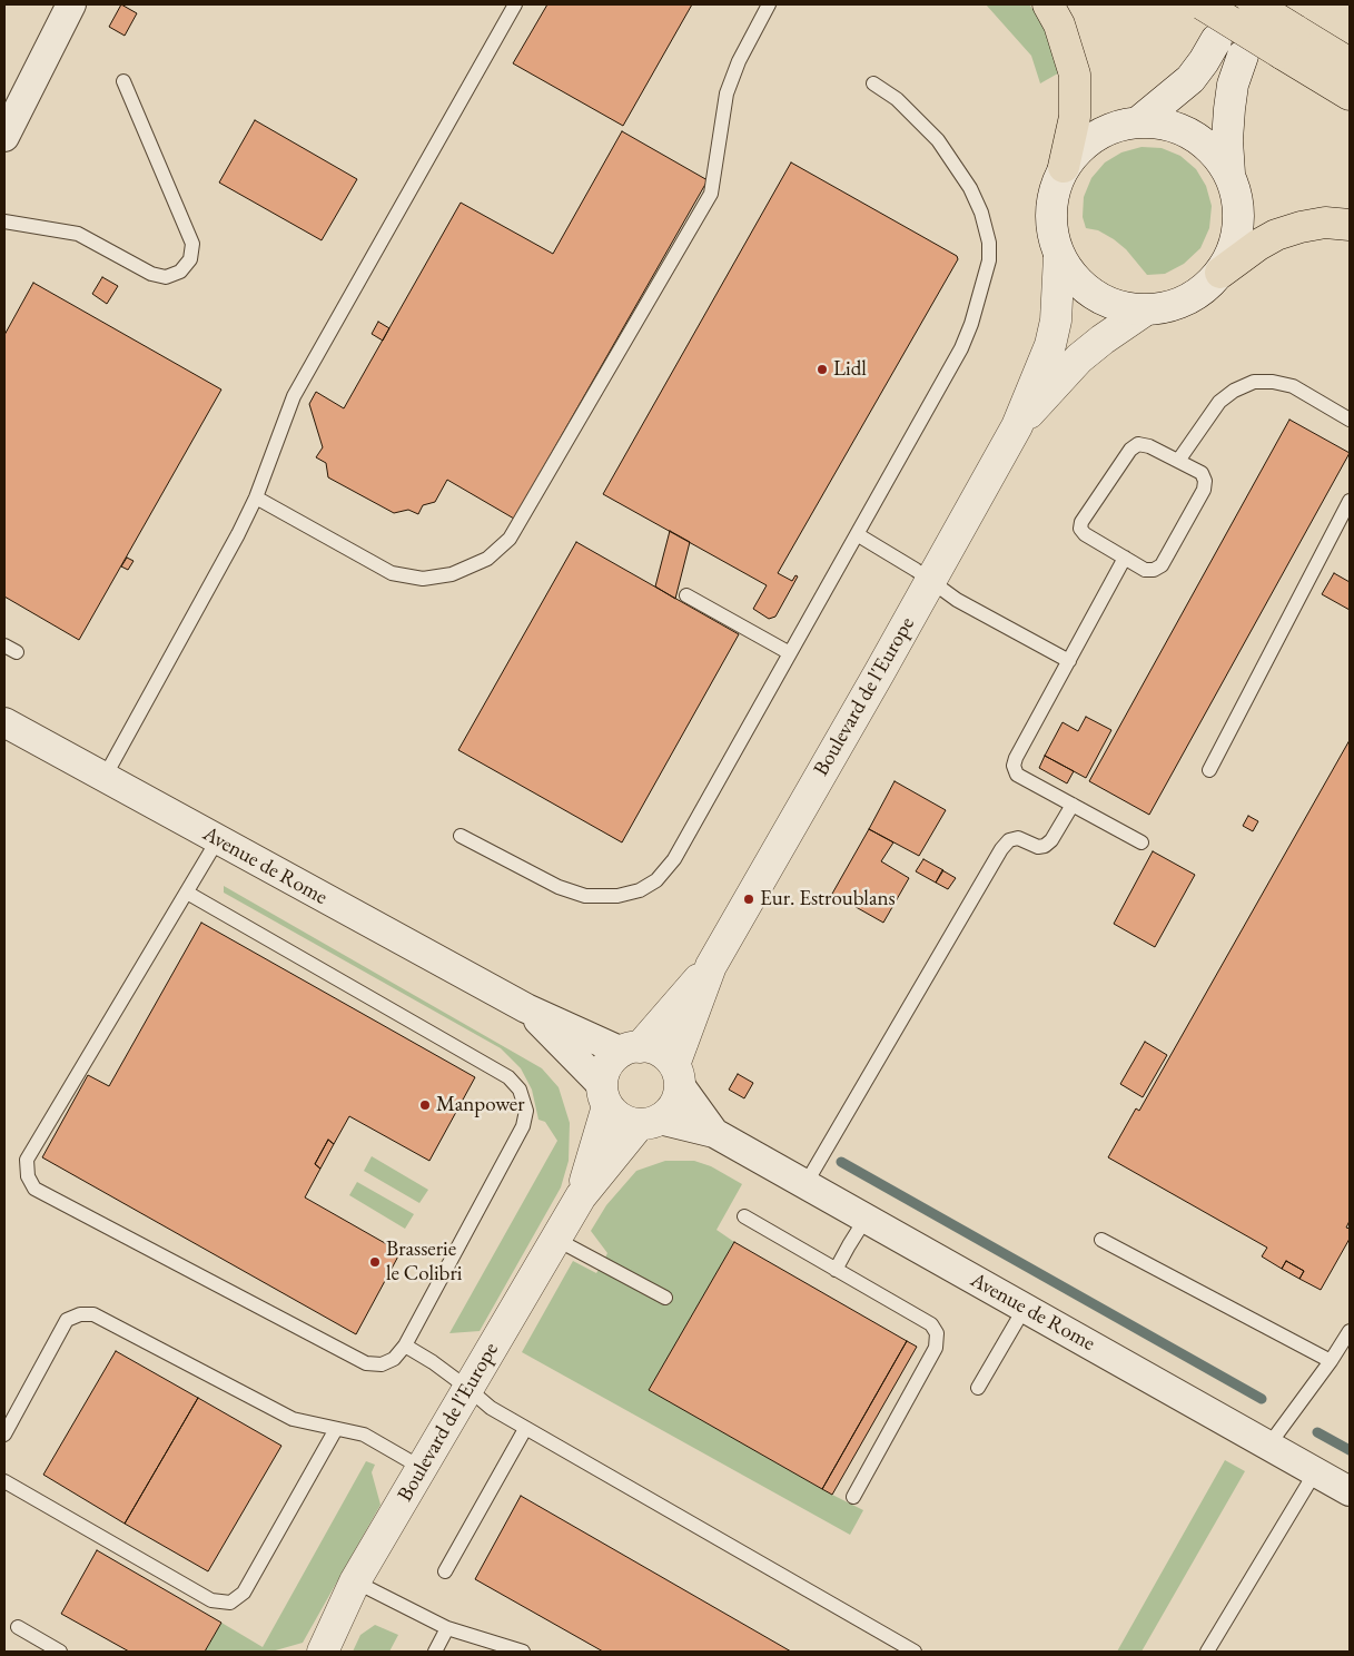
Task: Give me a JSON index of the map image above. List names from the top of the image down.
{
  "streets": {
    "street": ["Boulevard de l'Europe", "Avenue de Rome"]
  },
  "crossings": [
    ["Boulevard de l'Europe", "Avenue de Rome"]
  ],
  "places": [
    "Lidl",
    "Eur. Estroublans",
    "Manpower",
    "Brasserie le Colibri"
  ]
}
